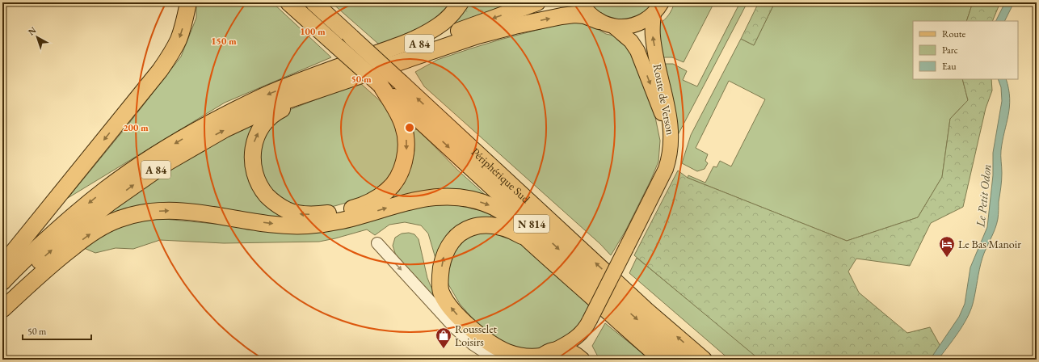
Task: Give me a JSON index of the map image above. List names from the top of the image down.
{
  "streets": {
    "highway": ["A 84", "Périphérique Sud", "N 814"],
    "main road": ["Route de Verson"]
  },
  "water": ["Le Petit Odon"],
  "places": {
    "hotel": ["Le Bas Manoir"],
    "shop": ["Rousselet Loisirs"]
  },
  "legend": ["Route", "Parc", "Eau"],
  "scale_bar": "50 m",
  "north": "top left",
  "rings": [
    "100 m",
    "150 m",
    "50 m",
    "200 m"
  ]
}
